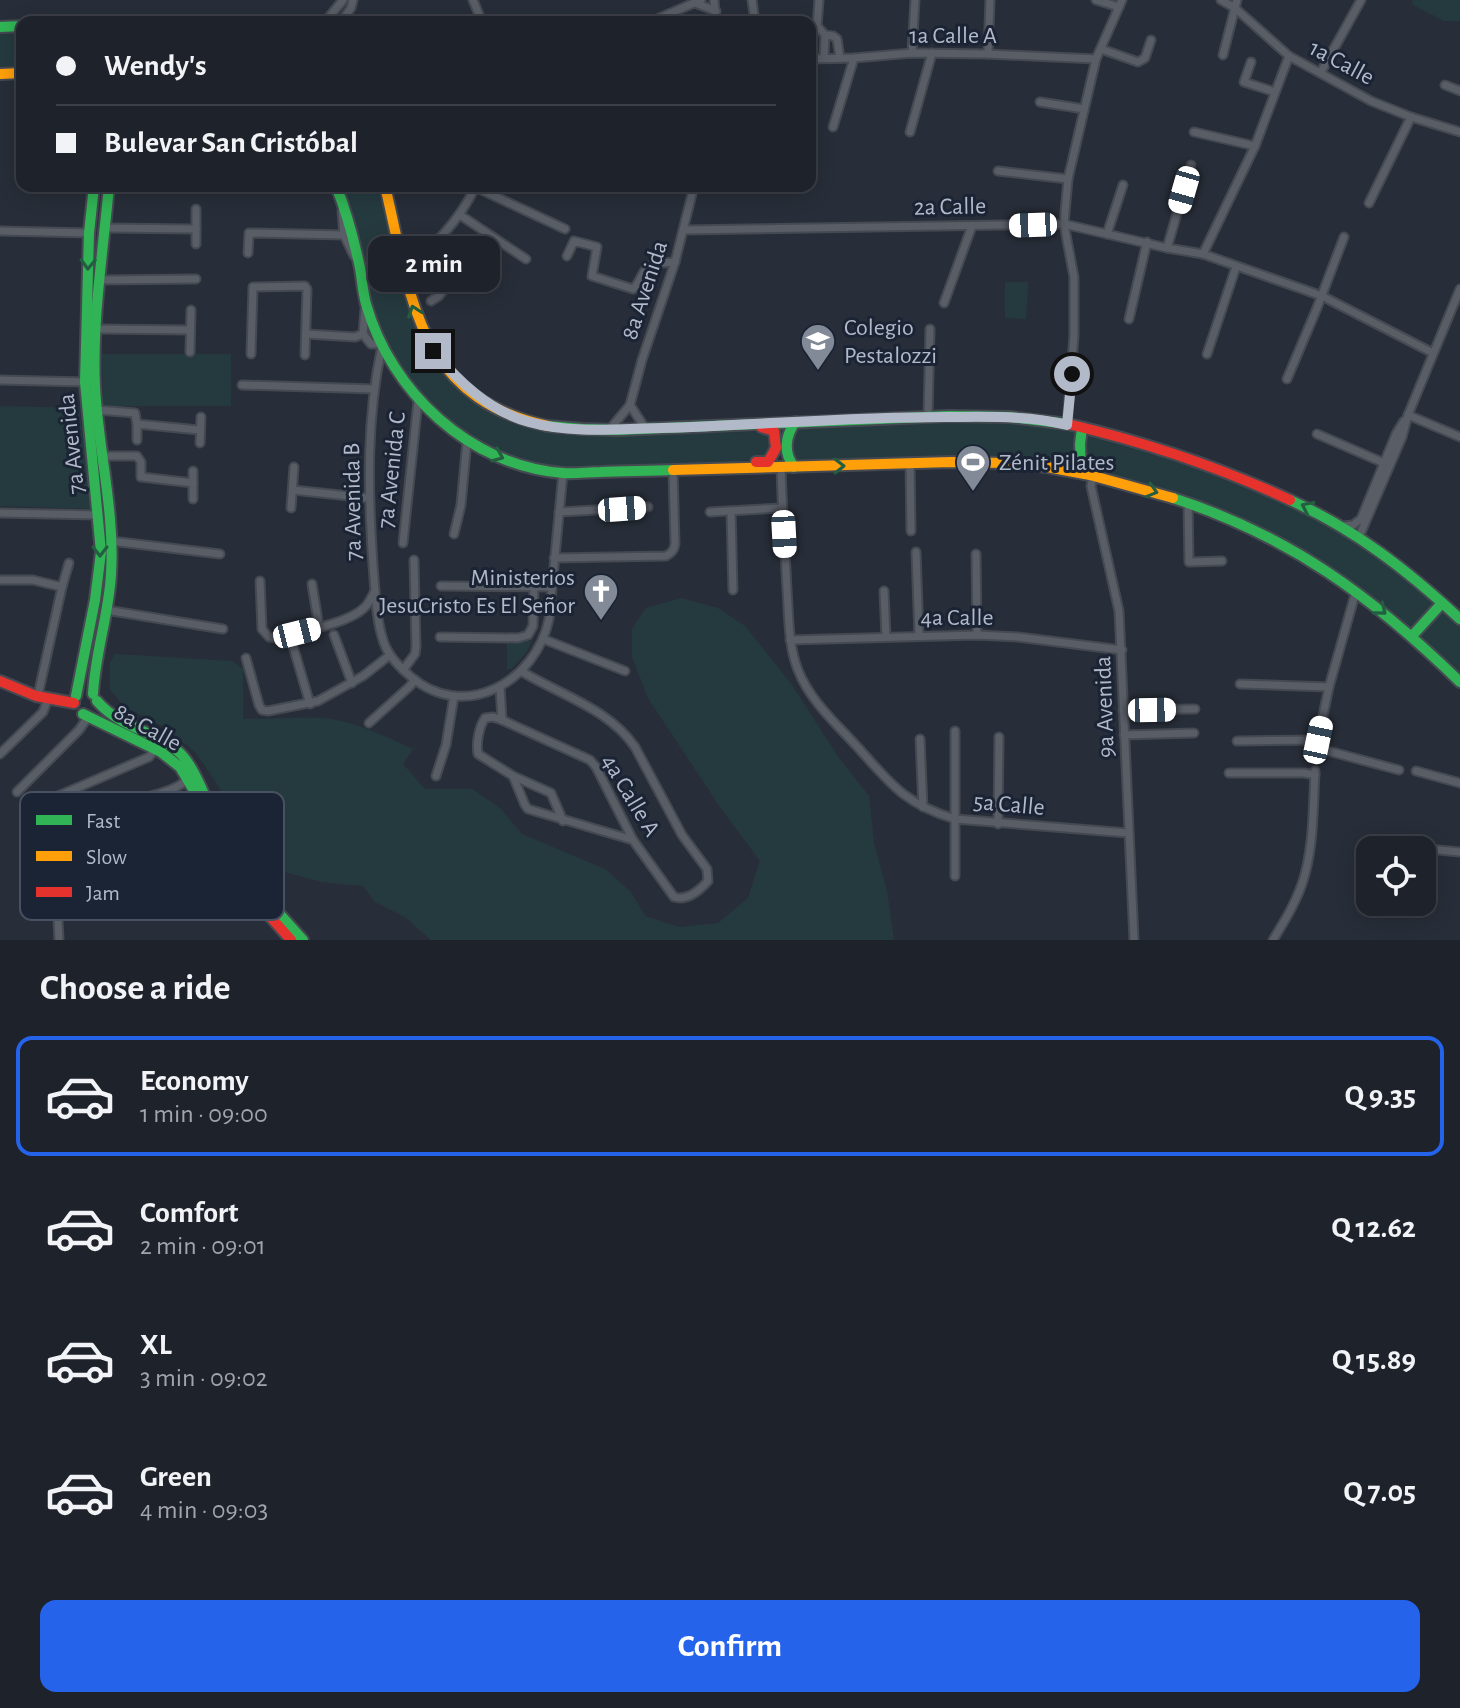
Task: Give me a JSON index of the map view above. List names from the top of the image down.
{
  "streets": {
    "main road": ["7a Avenida", "8a Calle"],
    "street": [
      "1a Calle A",
      "1a Calle",
      "2a Calle",
      "8a Avenida",
      "7a Avenida C",
      "7a Avenida B",
      "4a Calle",
      "9a Avenida",
      "4a Calle A",
      "5a Calle"
    ]
  },
  "crossings": [
    ["2a Calle", "8a Avenida"],
    ["7a Avenida", "8a Calle"],
    ["4a Calle", "9a Avenida"],
    ["4a Calle", "5a Calle"],
    ["9a Avenida", "5a Calle"]
  ],
  "places": {
    "school or university": ["Colegio Pestalozzi"],
    "sports": ["Zénit Pilates"],
    "church": ["Ministerios JesuCristo Es El Señor"]
  },
  "legend": ["Fast", "Slow", "Jam"],
  "page": {
    "banner": ["Wendy's", "Bulevar San Cristóbal"],
    "bubble": "2 min",
    "heading": "Choose a ride",
    "list": [
      {
        "name": "Economy",
        "note": "1 min · 09:00",
        "value": "Q 9.35"
      },
      {
        "name": "Comfort",
        "note": "2 min · 09:01",
        "value": "Q 12.62"
      },
      {
        "name": "XL",
        "note": "3 min · 09:02",
        "value": "Q 15.89"
      },
      {
        "name": "Green",
        "note": "4 min · 09:03",
        "value": "Q 7.05"
      }
    ],
    "buttons": "Confirm"
  }
}
